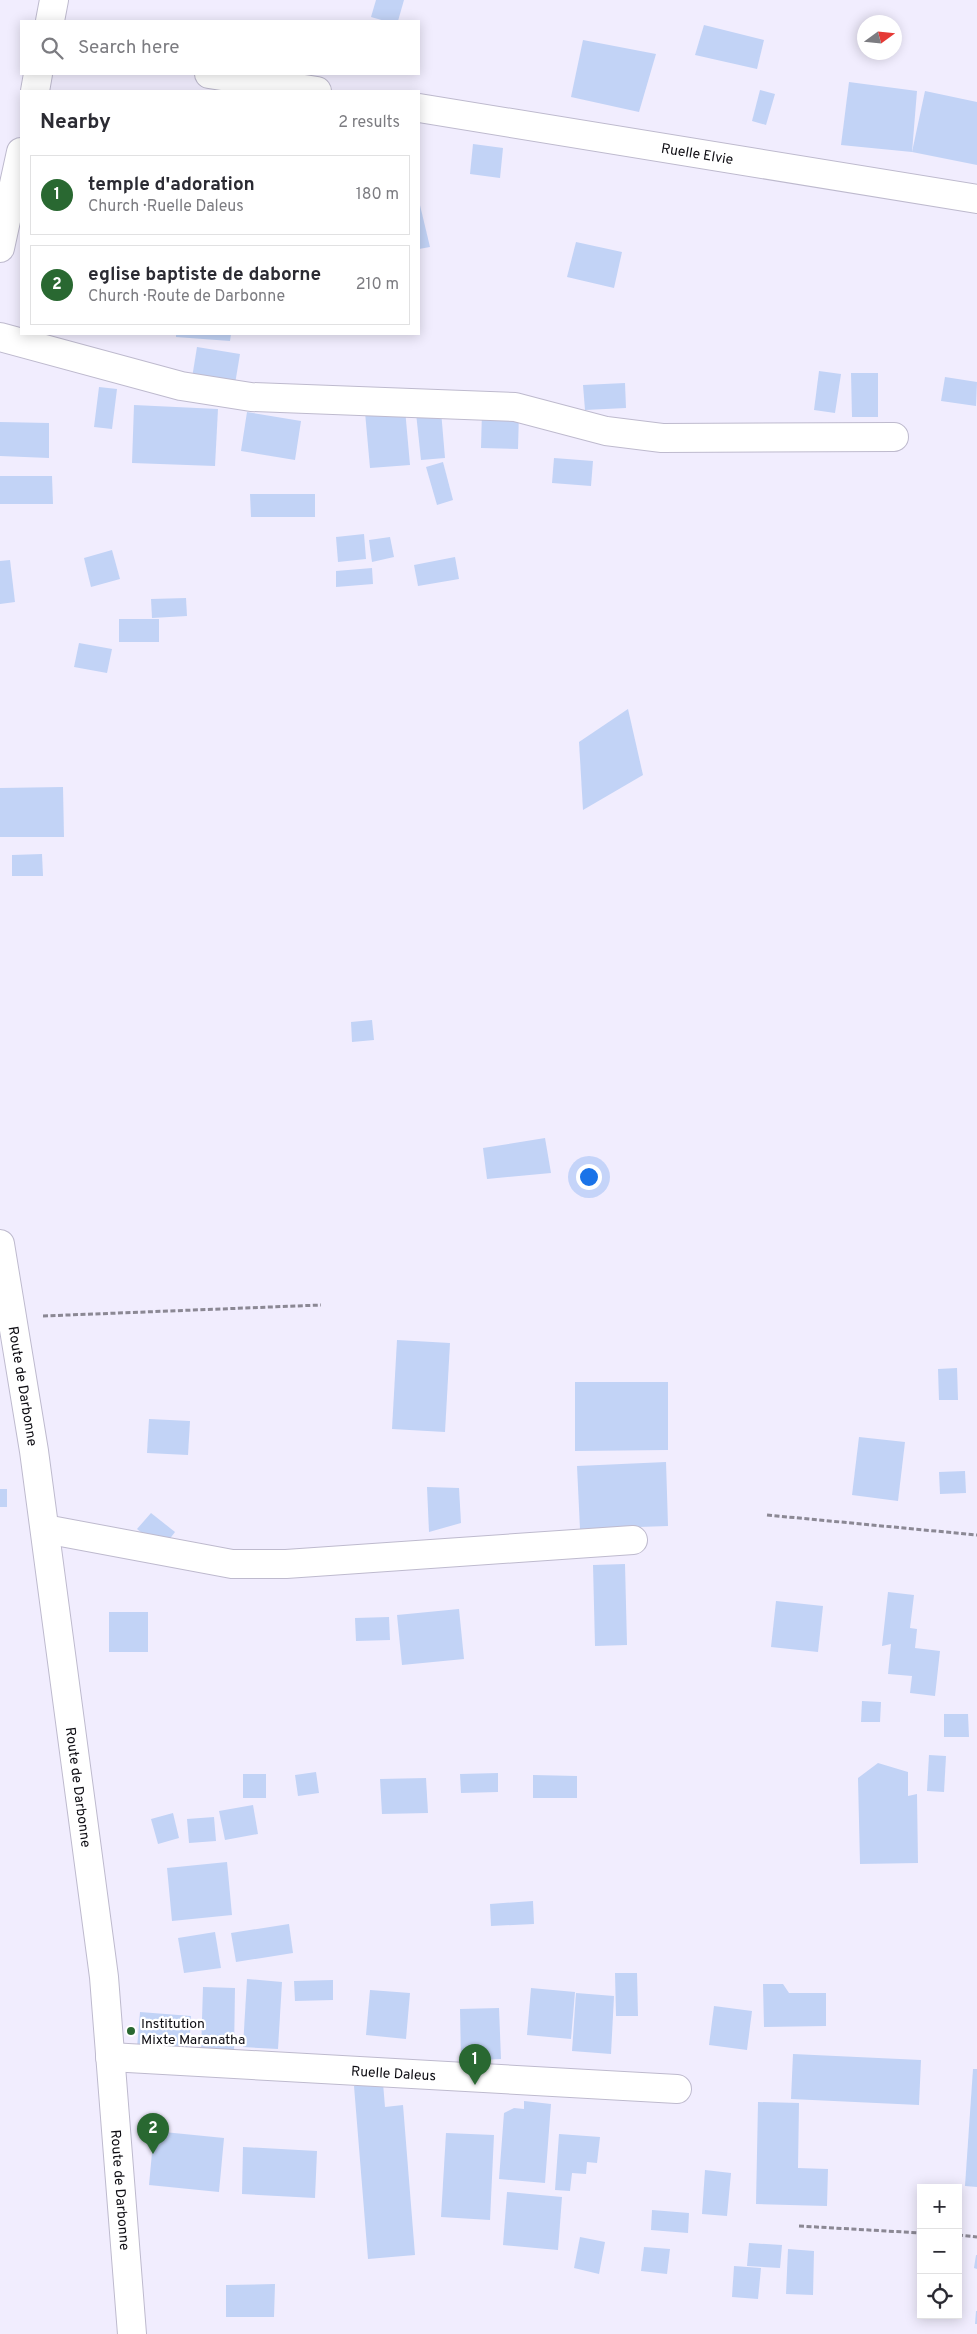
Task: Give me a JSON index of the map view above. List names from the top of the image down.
{
  "streets": {
    "street": ["Ruelle Elvie", "Route de Darbonne", "Ruelle Daleus"]
  },
  "crossings": [
    ["Route de Darbonne", "Ruelle Daleus"]
  ],
  "places": ["Institution Mixte Maranatha"],
  "north": "right",
  "page": {
    "search": "Search here",
    "heading": ["Nearby", "2 results"],
    "list": [
      {
        "mark": "1",
        "name": "temple d'adoration",
        "note": "Church · Ruelle Daleus",
        "value": "180 m"
      },
      {
        "mark": "2",
        "name": "eglise baptiste de daborne",
        "note": "Church · Route de Darbonne",
        "value": "210 m"
      }
    ],
    "pins": ["1", "2"],
    "map_buttons": ["+", "−"]
  }
}
